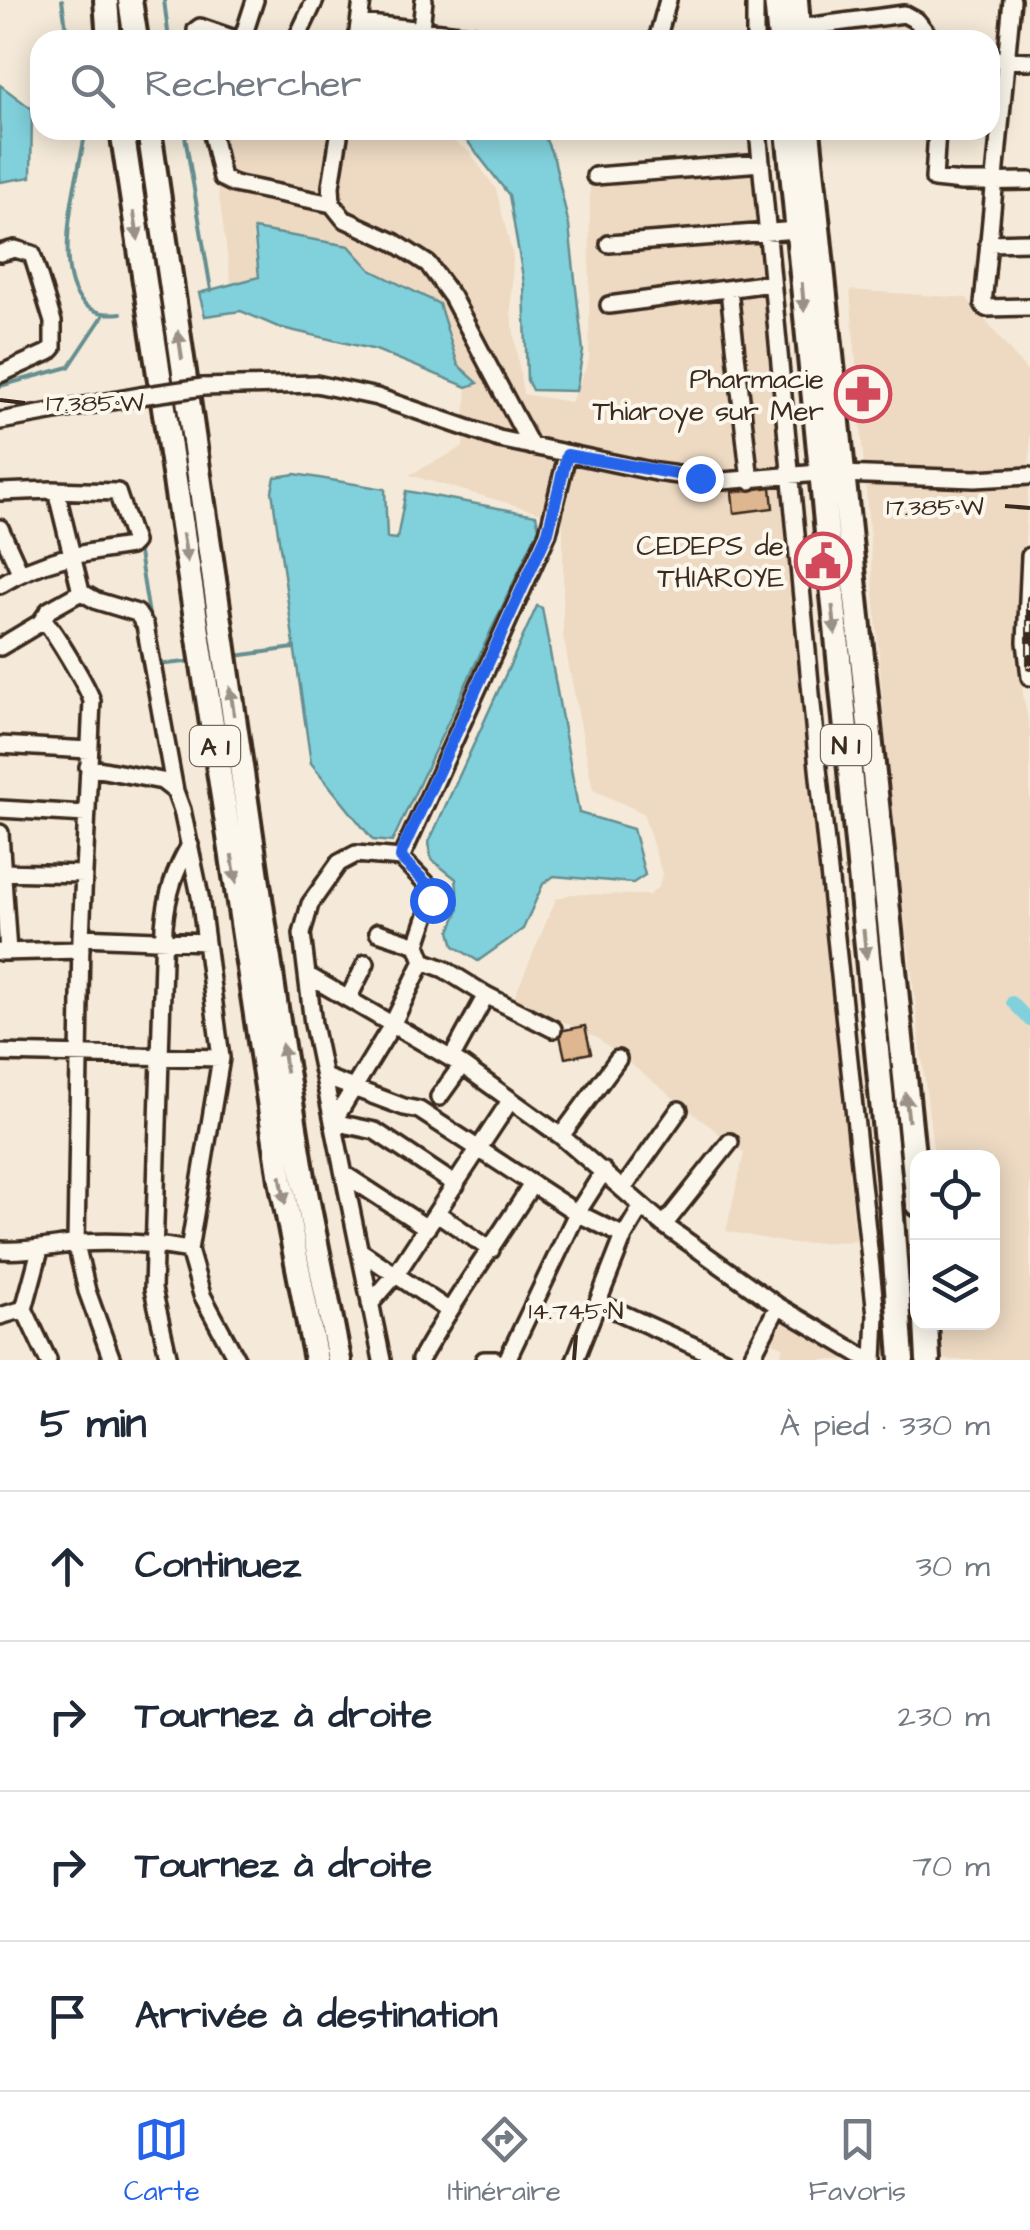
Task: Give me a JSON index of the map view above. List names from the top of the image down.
{
  "streets": {
    "highway": ["N 1", "A 1"]
  },
  "places": {
    "pharmacy": ["Pharmacie Thiaroye sur Mer"],
    "public building": ["CEDEPS de THIAROYE"]
  },
  "page": {
    "search": "Rechercher",
    "heading": ["5 min", "À pied · 330 m"],
    "list": [
      ["Continuez", "30 m"],
      ["Tournez à droite", "230 m"],
      ["Tournez à droite", "70 m"],
      "Arrivée à destination"
    ],
    "nav": ["Carte", "Itinéraire", "Favoris"]
  },
  "coordinates": ["17.385°W", "14.745°N"]
}
